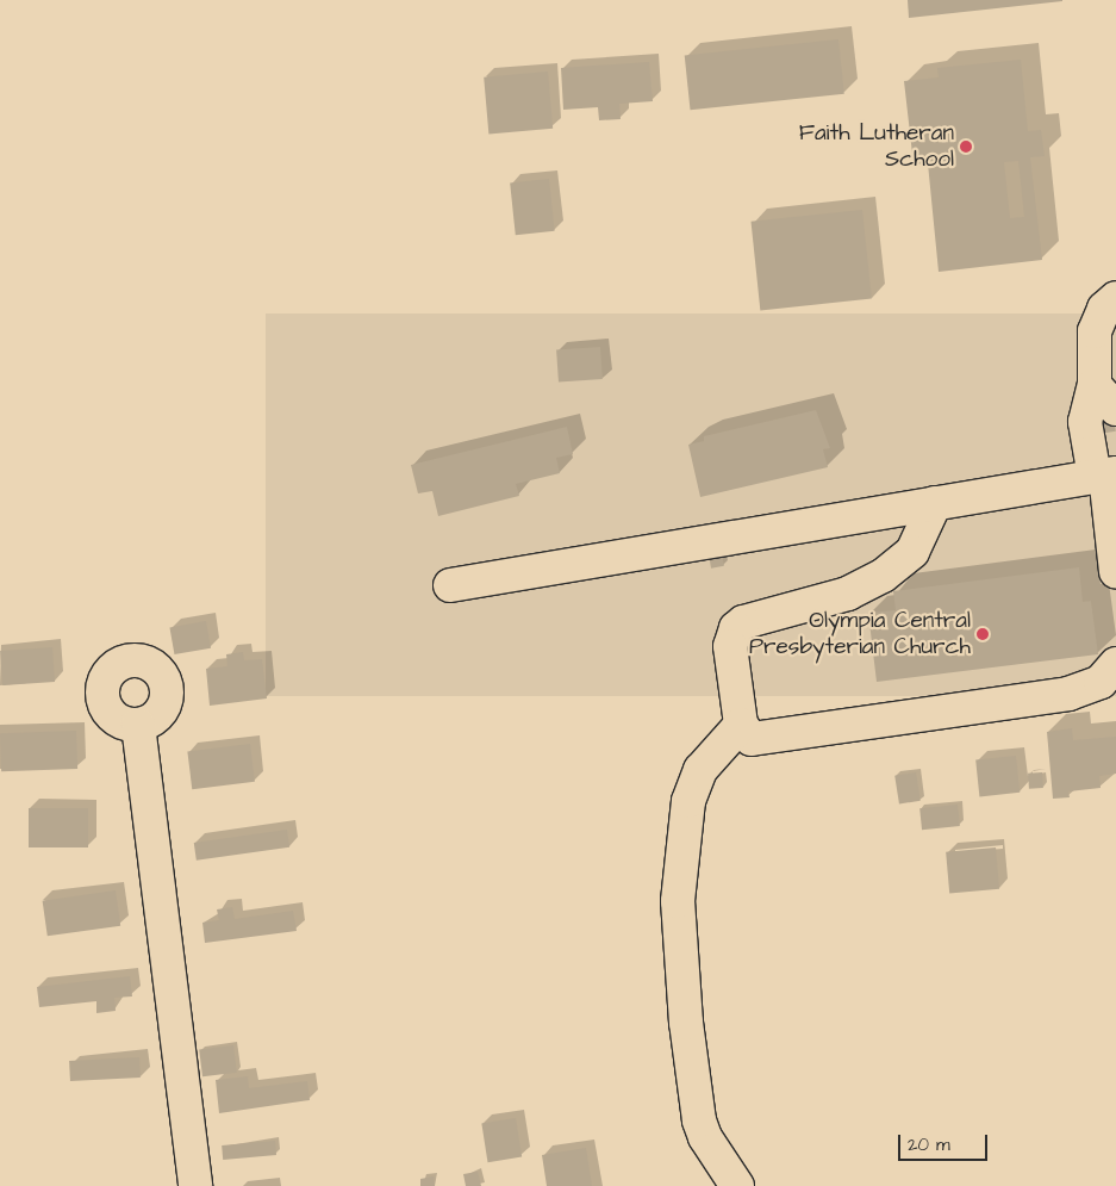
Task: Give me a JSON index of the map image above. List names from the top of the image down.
{
  "places": ["Faith Lutheran School", "Olympia Central Presbyterian Church"],
  "scale_bar": "20 m"
}
